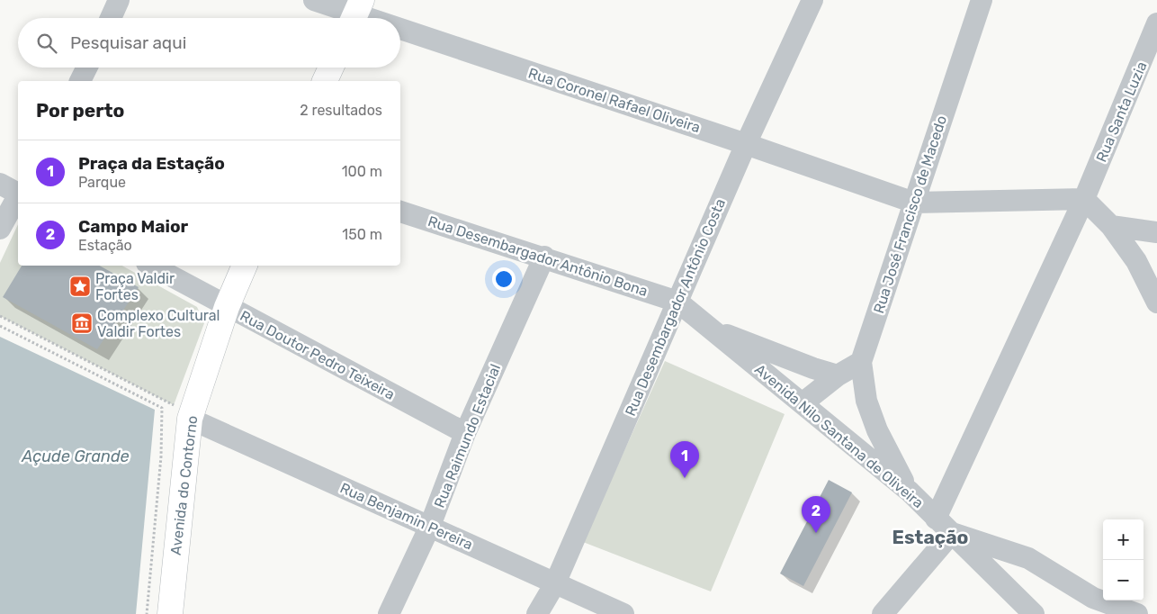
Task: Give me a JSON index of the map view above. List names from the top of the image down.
{
  "streets": {
    "highway": ["Avenida do Contorno"],
    "street": [
      "Rua Coronel Rafael Oliveira",
      "Rua Santa Luzia",
      "Rua José Francisco de Macedo",
      "Rua Desembargador Antônio Bona",
      "Rua Desembargador Antônio Costa",
      "Rua Doutor Pedro Teixeira",
      "Rua Raimundo Estacial",
      "Avenida Nilo Santana de Oliveira",
      "Rua Benjamin Pereira"
    ]
  },
  "crossings": [
    ["Rua Coronel Rafael Oliveira", "Rua José Francisco de Macedo"],
    ["Rua Coronel Rafael Oliveira", "Rua Desembargador Antônio Costa"],
    ["Rua Santa Luzia", "Avenida Nilo Santana de Oliveira"],
    ["Rua Desembargador Antônio Bona", "Rua Desembargador Antônio Costa"],
    ["Rua Desembargador Antônio Bona", "Rua Raimundo Estacial"],
    ["Rua Desembargador Antônio Bona", "Avenida Nilo Santana de Oliveira"],
    ["Rua Desembargador Antônio Costa", "Avenida Nilo Santana de Oliveira"],
    ["Rua Desembargador Antônio Costa", "Rua Benjamin Pereira"],
    ["Rua Doutor Pedro Teixeira", "Rua Raimundo Estacial"],
    ["Rua Doutor Pedro Teixeira", "Avenida do Contorno"],
    ["Rua Raimundo Estacial", "Rua Benjamin Pereira"],
    ["Avenida do Contorno", "Rua Benjamin Pereira"]
  ],
  "districts": ["Estação"],
  "water": ["Açude Grande"],
  "places": {
    "place": ["Praça Valdir Fortes"],
    "museum": ["Complexo Cultural Valdir Fortes"]
  },
  "page": {
    "search": "Pesquisar aqui",
    "heading": ["Por perto", "2 resultados"],
    "list": [
      {
        "mark": "1",
        "name": "Praça da Estação",
        "note": "Parque",
        "value": "100 m"
      },
      {
        "mark": "2",
        "name": "Campo Maior",
        "note": "Estação",
        "value": "150 m"
      }
    ],
    "pins": ["1", "2"],
    "map_buttons": ["+", "−"]
  }
}
